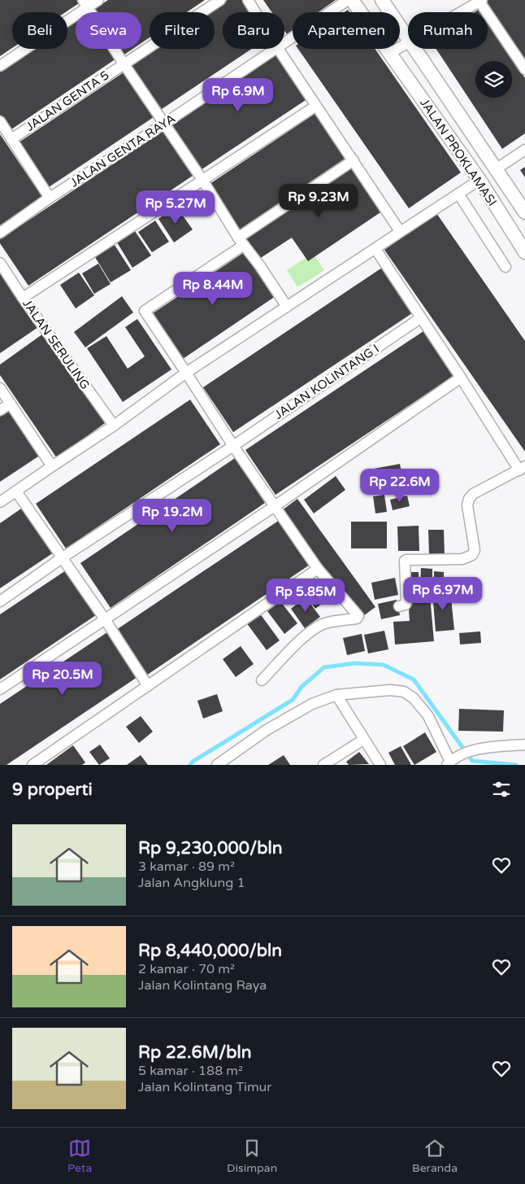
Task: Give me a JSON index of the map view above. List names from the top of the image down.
{
  "streets": {
    "street": [
      "JALAN GENTA 5",
      "JALAN GENTA RAYA",
      "JALAN PROKLAMASI",
      "JALAN SERULING",
      "JALAN KOLINTANG I"
    ]
  },
  "page": {
    "chip": [
      "Beli",
      "Sewa",
      "Filter",
      "Baru",
      "Apartemen",
      "Rumah"
    ],
    "price": [
      "Rp 6.9M",
      "Rp 9.23M",
      "Rp 5.27M",
      "Rp 8.44M",
      "Rp 22.6M",
      "Rp 19.2M",
      "Rp 6.97M",
      "Rp 5.85M",
      "Rp 20.5M"
    ],
    "heading": "9 properti",
    "list": [
      {
        "name": "Rp 9,230,000/bln",
        "note": "3 kamar · 89 m² · Jalan Angklung 1"
      },
      {
        "name": "Rp 8,440,000/bln",
        "note": "2 kamar · 70 m² · Jalan Kolintang Raya"
      },
      {
        "name": "Rp 22.6M/bln",
        "note": "5 kamar · 188 m² · Jalan Kolintang Timur"
      }
    ],
    "tabs": ["Peta", "Disimpan", "Beranda"]
  }
}
